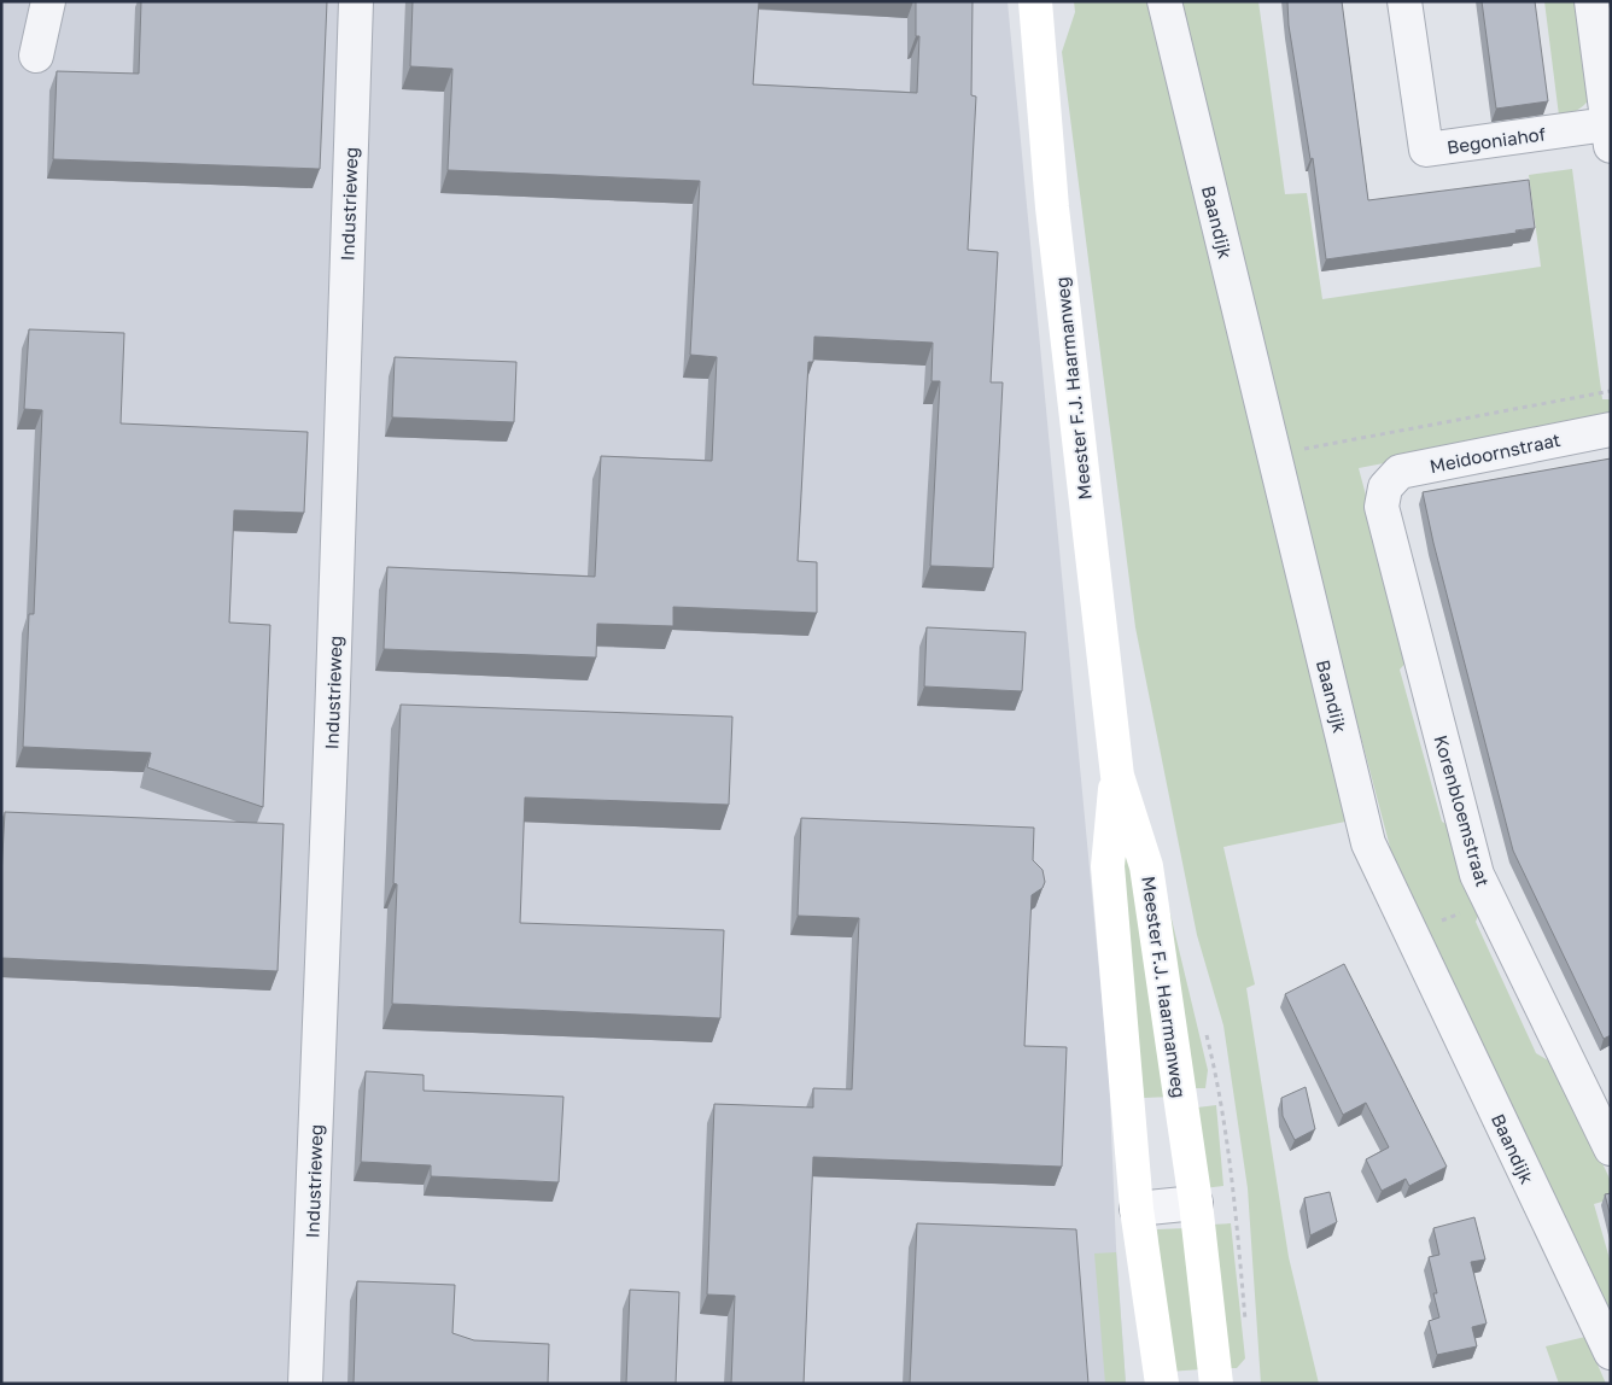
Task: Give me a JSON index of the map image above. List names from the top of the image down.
{
  "streets": {
    "main road": ["Meester F.J. Haarmanweg"],
    "street": [
      "Begoniahof",
      "Industrieweg",
      "Baandijk",
      "Meidoornstraat",
      "Korenbloemstraat"
    ]
  },
  "crossings": [
    ["Meidoornstraat", "Korenbloemstraat"]
  ]
}
